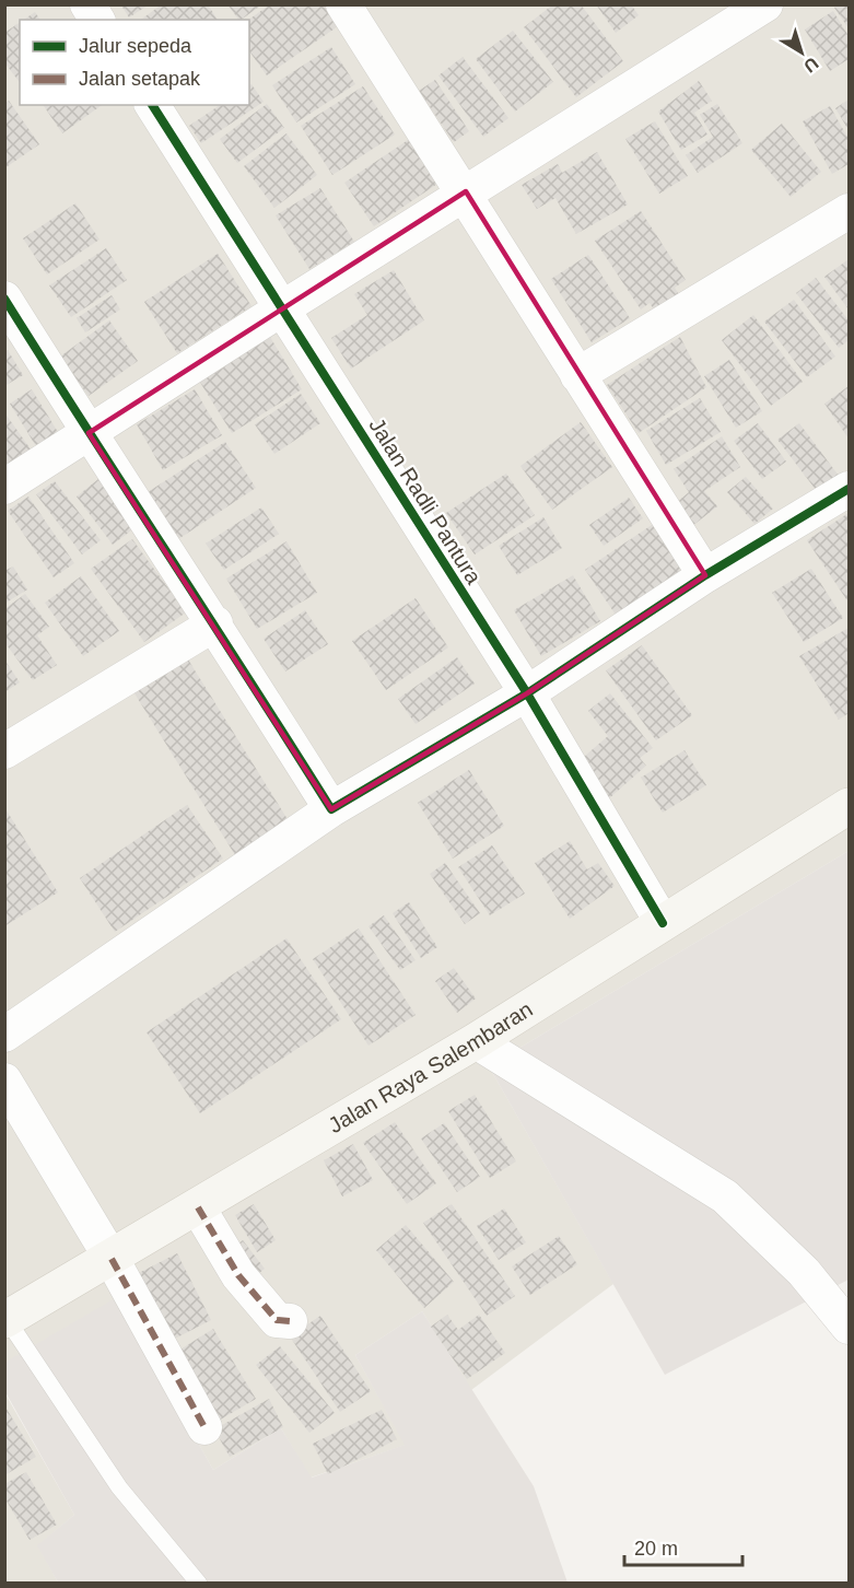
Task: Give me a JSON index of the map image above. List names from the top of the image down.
{
  "streets": {
    "main road": ["Jalan Raya Salembaran"],
    "street": ["Jalan Radli Pantura"]
  },
  "crossings": [
    ["Jalan Radli Pantura", "Jalan Raya Salembaran"]
  ],
  "legend": ["Jalur sepeda", "Jalan setapak"],
  "scale_bar": "20 m",
  "north": "bottom right"
}
